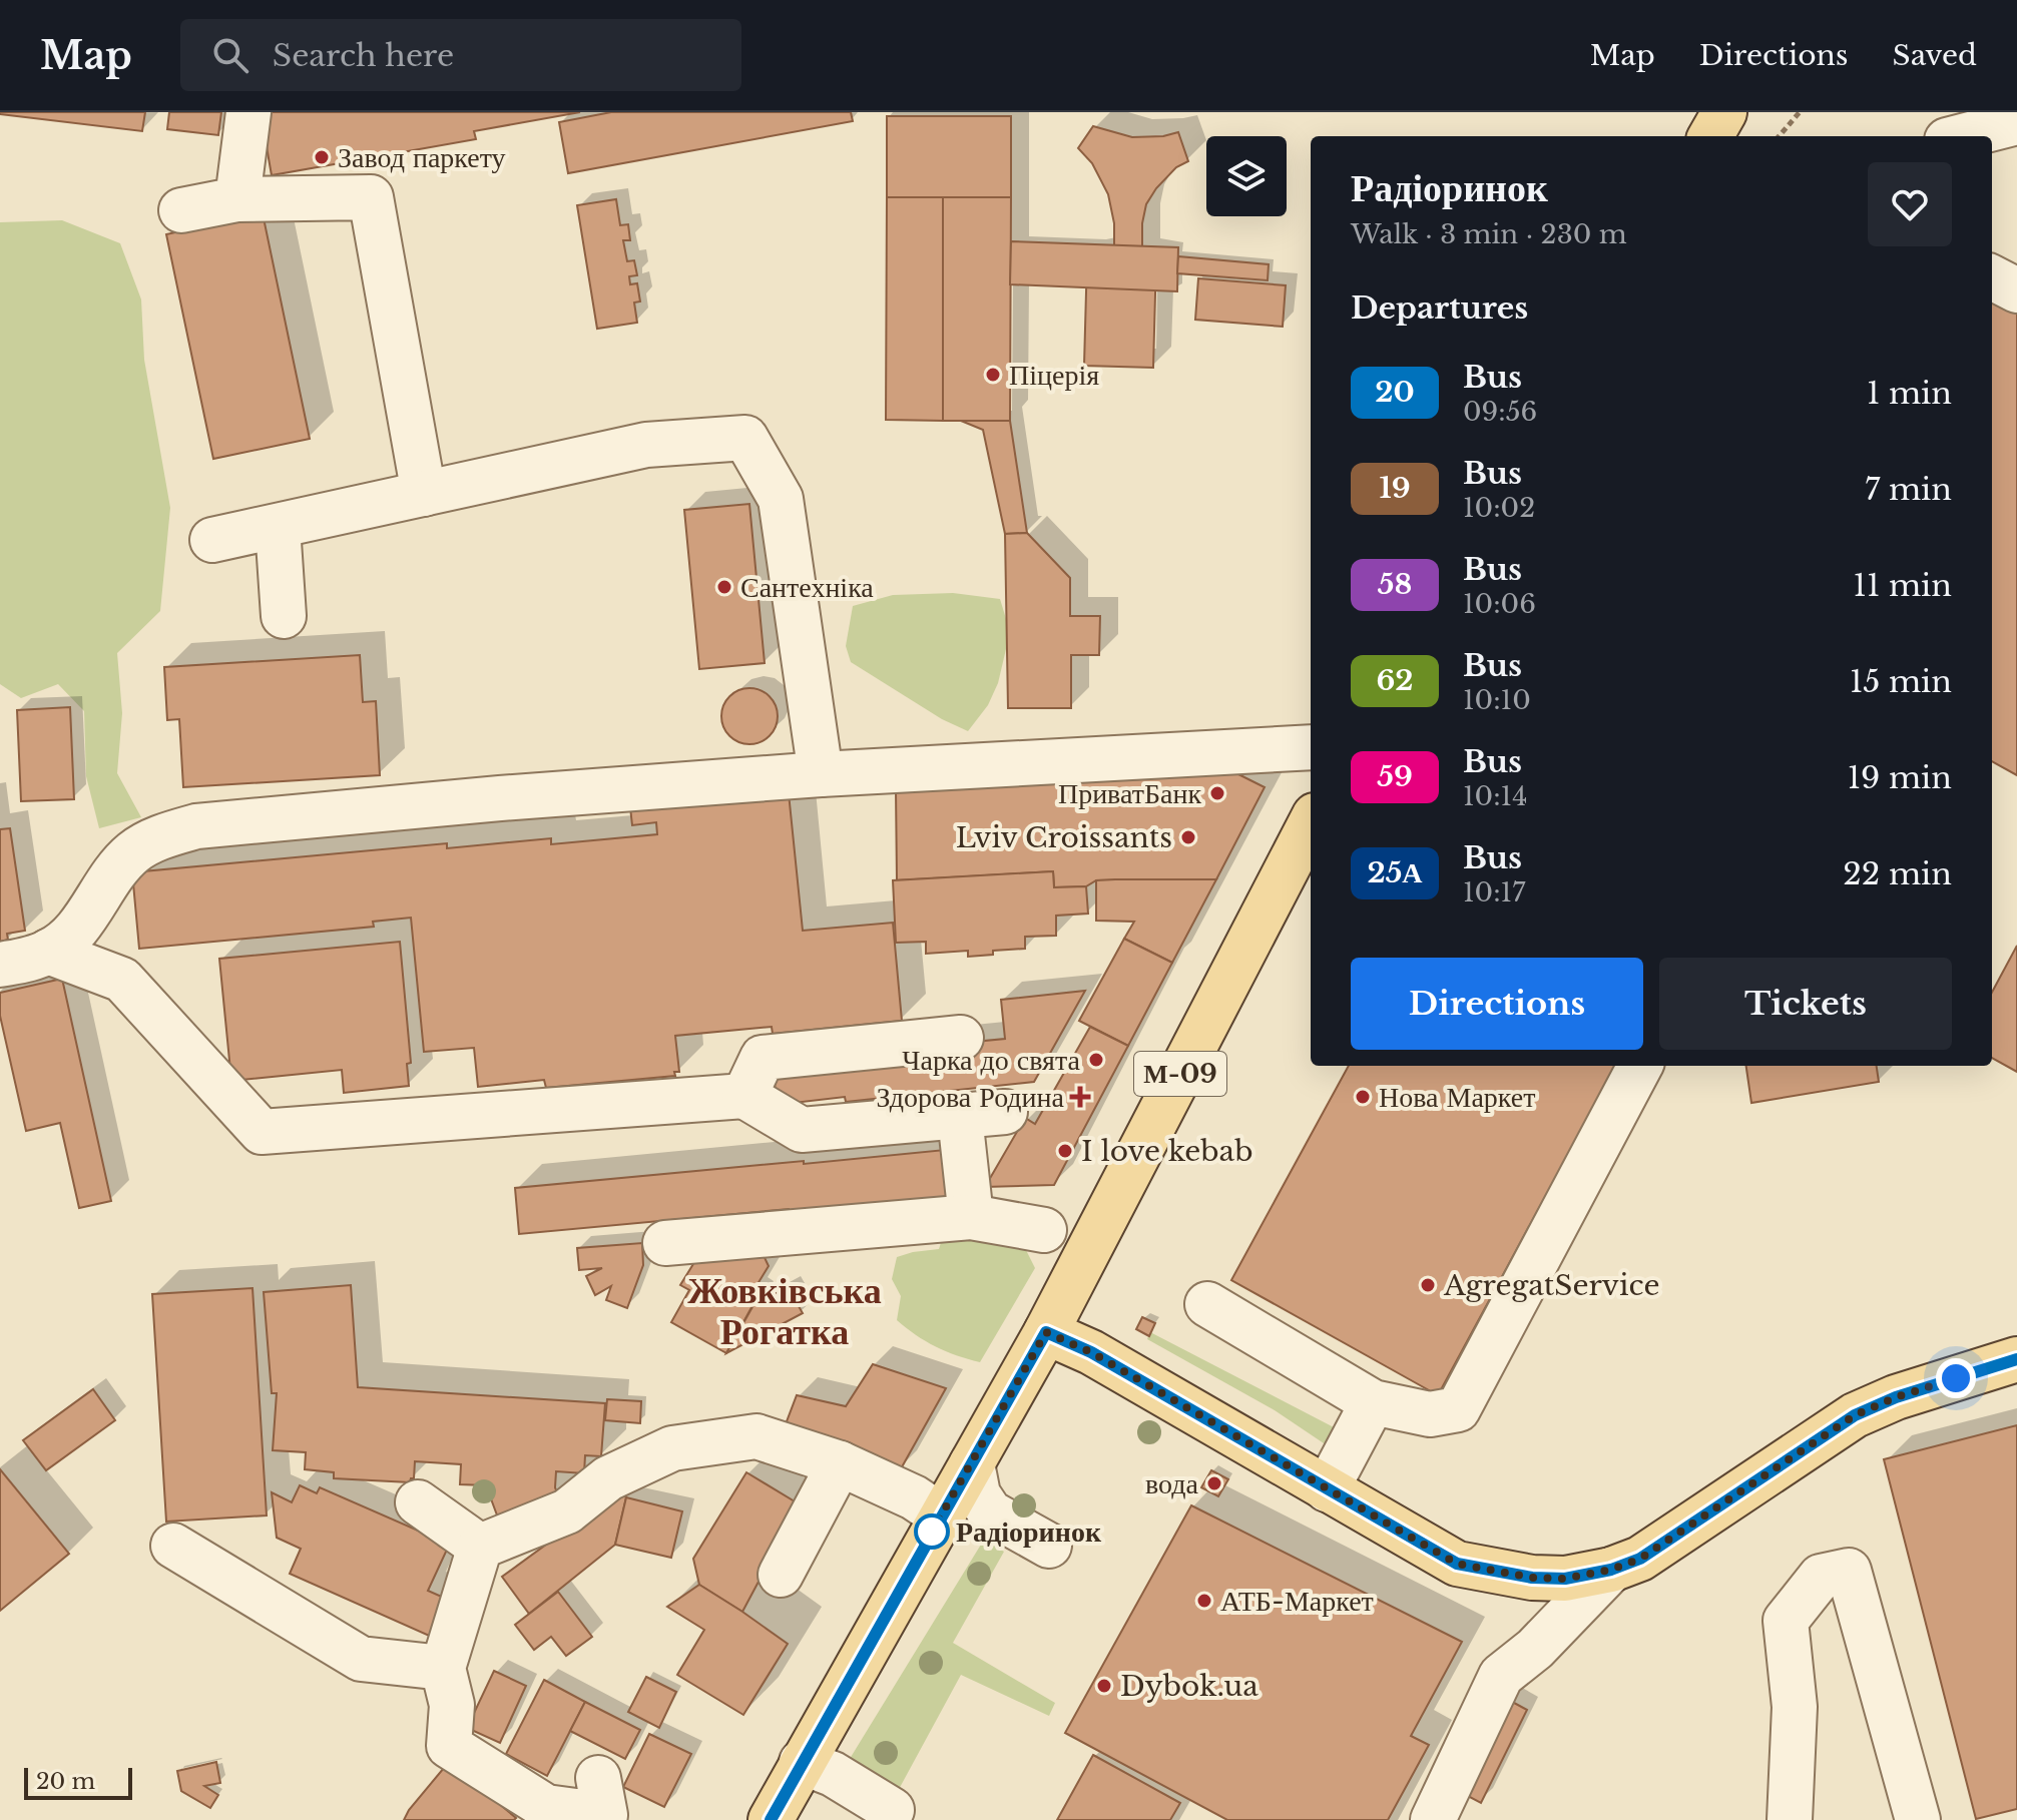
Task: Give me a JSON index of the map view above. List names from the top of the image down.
{
  "streets": {
    "main road": ["М-09"]
  },
  "districts": ["Жовківська Рогатка"],
  "places": {
    "other": [
      "Завод паркету",
      "Піцерія",
      "Сантехніка",
      "ПриватБанк",
      "Lviv Croissants",
      "Чарка до свята",
      "Нова Маркет",
      "I love kebab",
      "AgregatService",
      "вода",
      "Радіоринок",
      "АТБ-Маркет",
      "Dybok.ua"
    ],
    "health": ["Здорова Родина"]
  },
  "lines": ["bus line 20"],
  "scale_bar": "20 m",
  "page": {
    "header": "Map",
    "search": "Search here",
    "nav": ["Map", "Directions", "Saved"],
    "heading": [
      ["Радіоринок", "Walk · 3 min · 230 m"],
      "Departures"
    ],
    "list": [
      {
        "mark": "20",
        "name": "Bus",
        "note": "09:56",
        "value": "1 min"
      },
      {
        "mark": "19",
        "name": "Bus",
        "note": "10:02",
        "value": "7 min"
      },
      {
        "mark": "58",
        "name": "Bus",
        "note": "10:06",
        "value": "11 min"
      },
      {
        "mark": "62",
        "name": "Bus",
        "note": "10:10",
        "value": "15 min"
      },
      {
        "mark": "59",
        "name": "Bus",
        "note": "10:14",
        "value": "19 min"
      },
      {
        "mark": "25А",
        "name": "Bus",
        "note": "10:17",
        "value": "22 min"
      }
    ],
    "buttons": ["Directions", "Tickets"],
    "scale": "20 m"
  }
}
